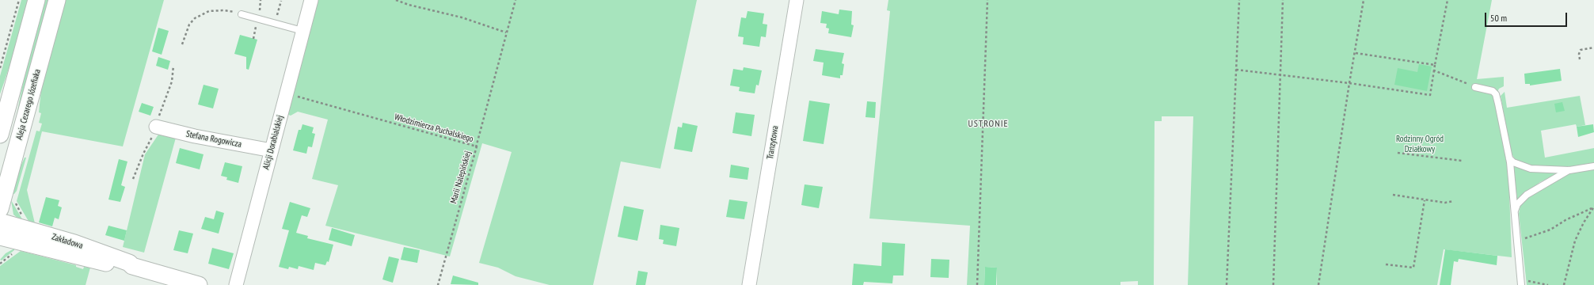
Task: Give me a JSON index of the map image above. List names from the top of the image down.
{
  "streets": {
    "street": [
      "Aleja Cezarego Józefiaka",
      "Stefana Rogowicza",
      "Alicji Dorabialskiej",
      "Tranzytowa",
      "Zakładowa"
    ],
    "path": ["Włodzimierza Puchalskiego", "Marii Nalepińskiej"]
  },
  "crossings": [
    ["Włodzimierza Puchalskiego", "Alicji Dorabialskiej"],
    ["Włodzimierza Puchalskiego", "Marii Nalepińskiej"],
    ["Stefana Rogowicza", "Alicji Dorabialskiej"]
  ],
  "districts": ["USTRONIE"],
  "parks": ["Rodzinny Ogród Działkowy"],
  "scale_bar": "50 m"
}
